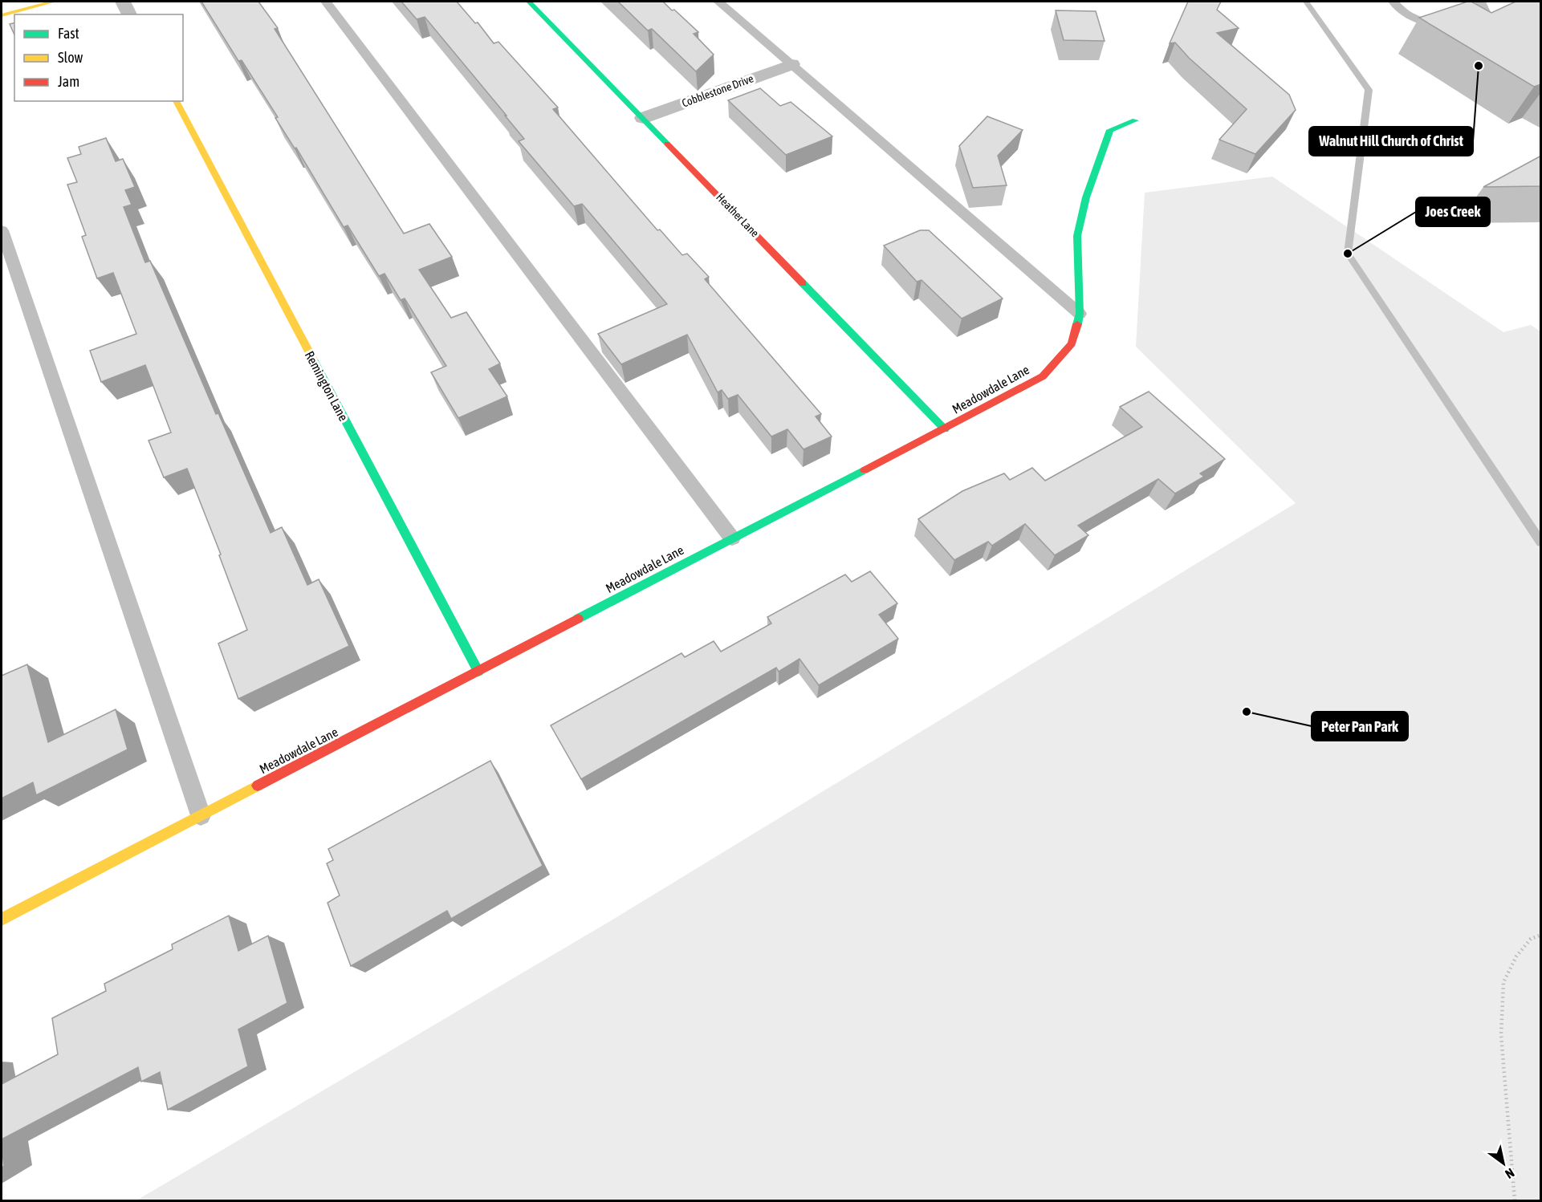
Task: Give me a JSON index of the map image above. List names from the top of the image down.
{
  "streets": {
    "street": [
      "Cobblestone Drive",
      "Heather Lane",
      "Remington Lane",
      "Meadowdale Lane"
    ]
  },
  "crossings": [
    ["Cobblestone Drive", "Heather Lane"],
    ["Heather Lane", "Meadowdale Lane"],
    ["Remington Lane", "Meadowdale Lane"]
  ],
  "places": ["Walnut Hill Church of Christ", "Joes Creek", "Peter Pan Park"],
  "legend": ["Fast", "Slow", "Jam"],
  "north": "bottom right"
}
